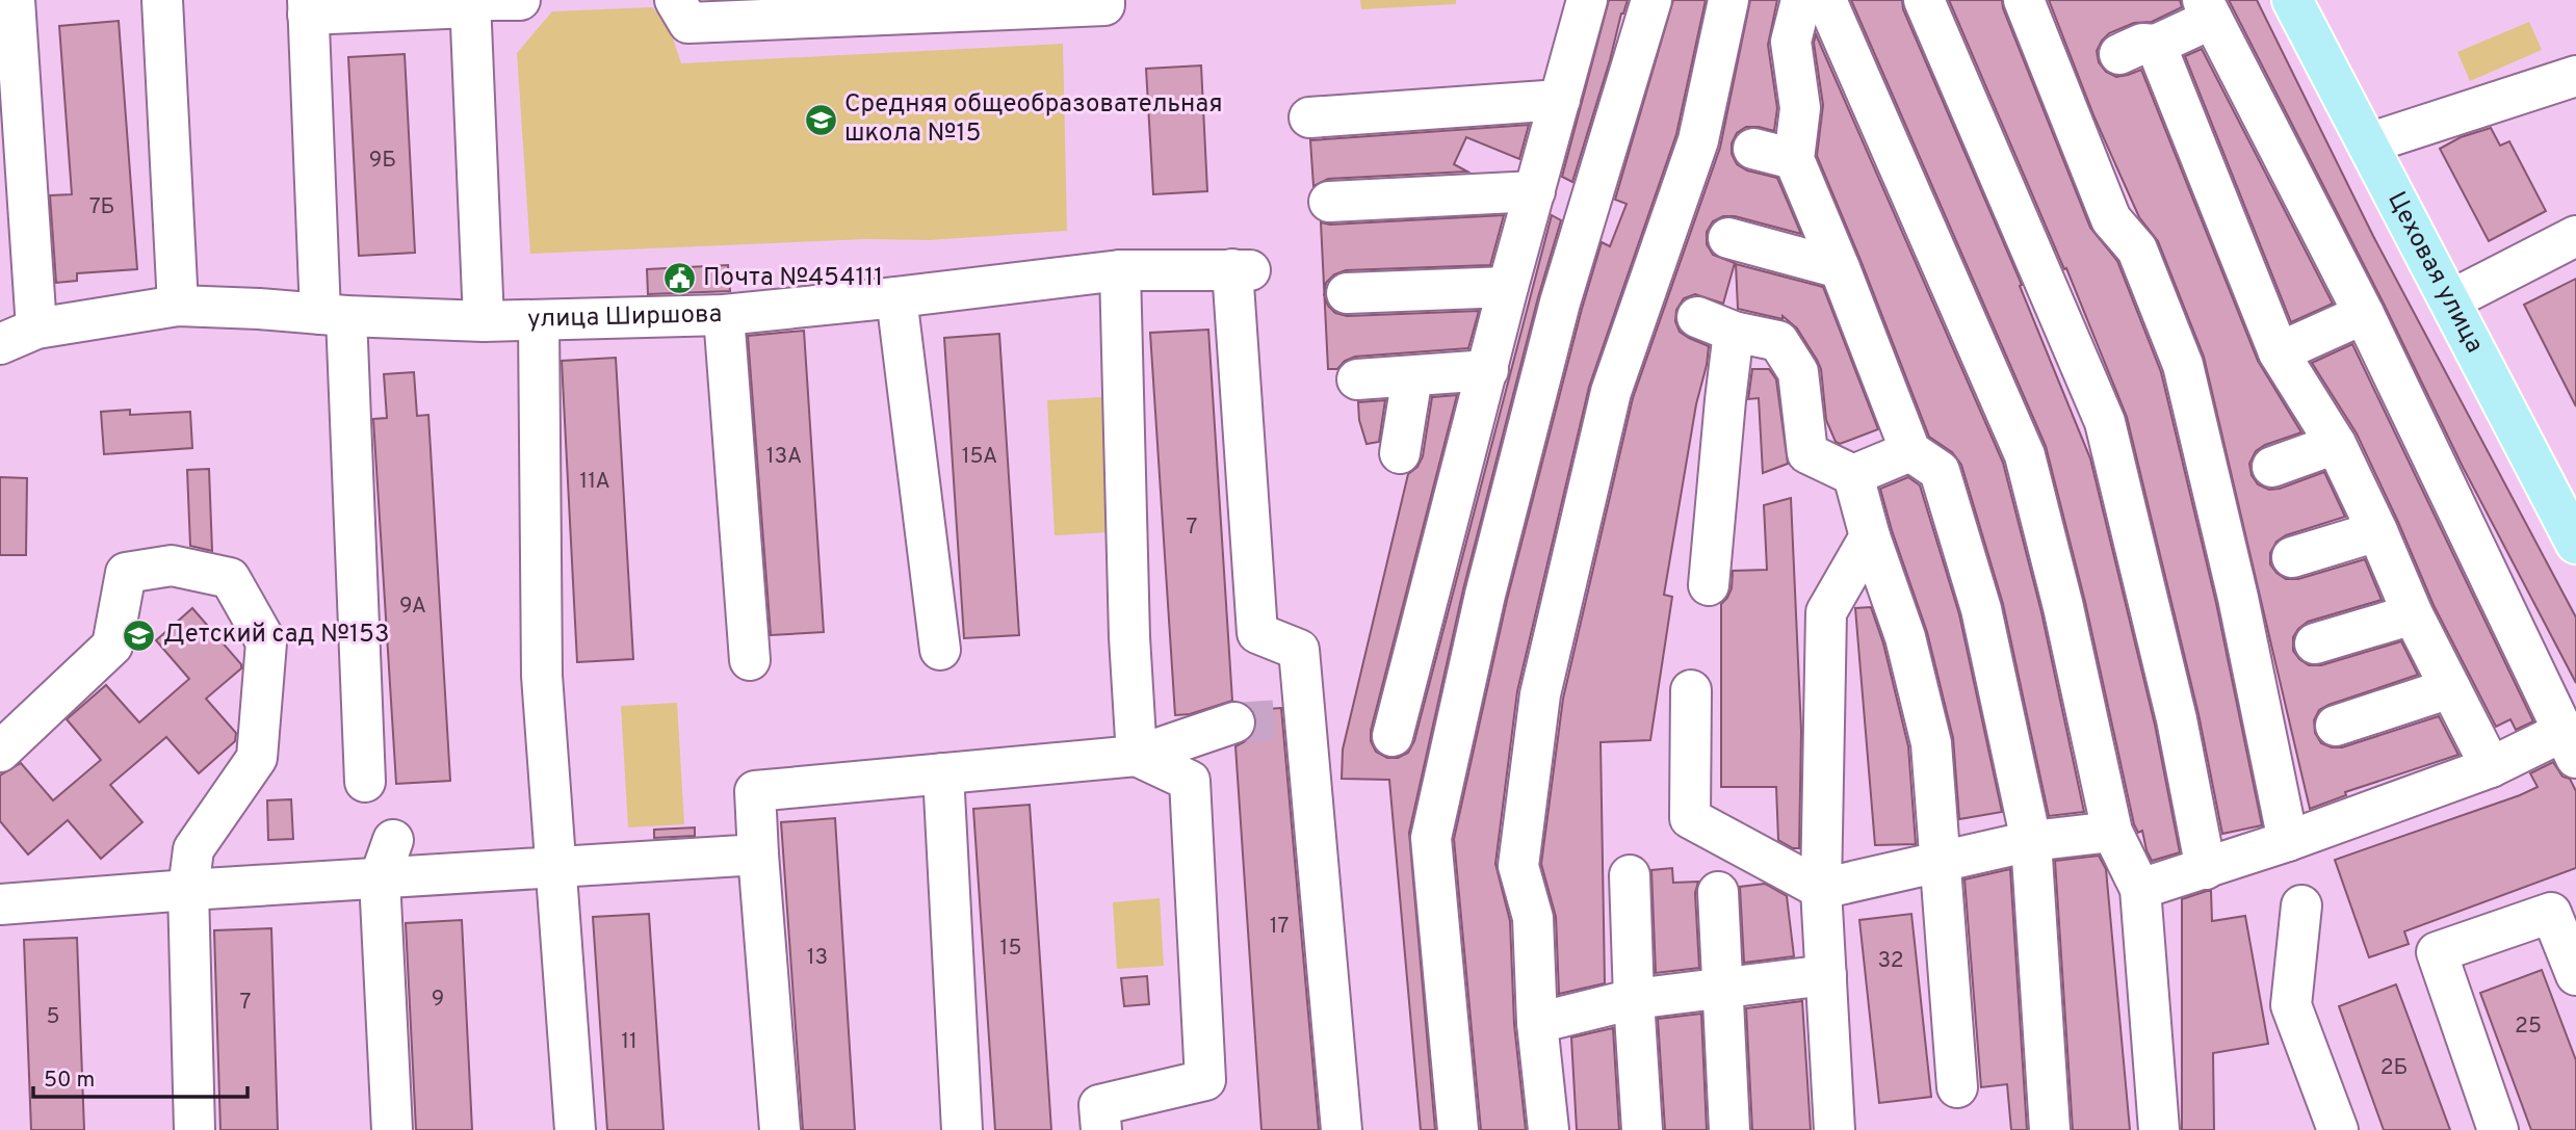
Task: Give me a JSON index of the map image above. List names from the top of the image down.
{
  "streets": {
    "main road": ["Цеховая улица"],
    "street": ["улица Ширшова"]
  },
  "places": {
    "school or university": ["Средняя общеобразовательная школа №15", "Детский сад №153"],
    "public building": ["Почта №454111"]
  },
  "house_numbers": [
    "9Б",
    "7Б",
    "13А",
    "15А",
    "11А",
    "7",
    "9А",
    "17",
    "15",
    "13",
    "32",
    "9",
    "7",
    "5",
    "25",
    "11",
    "2Б"
  ],
  "scale_bar": "50 m"
}
